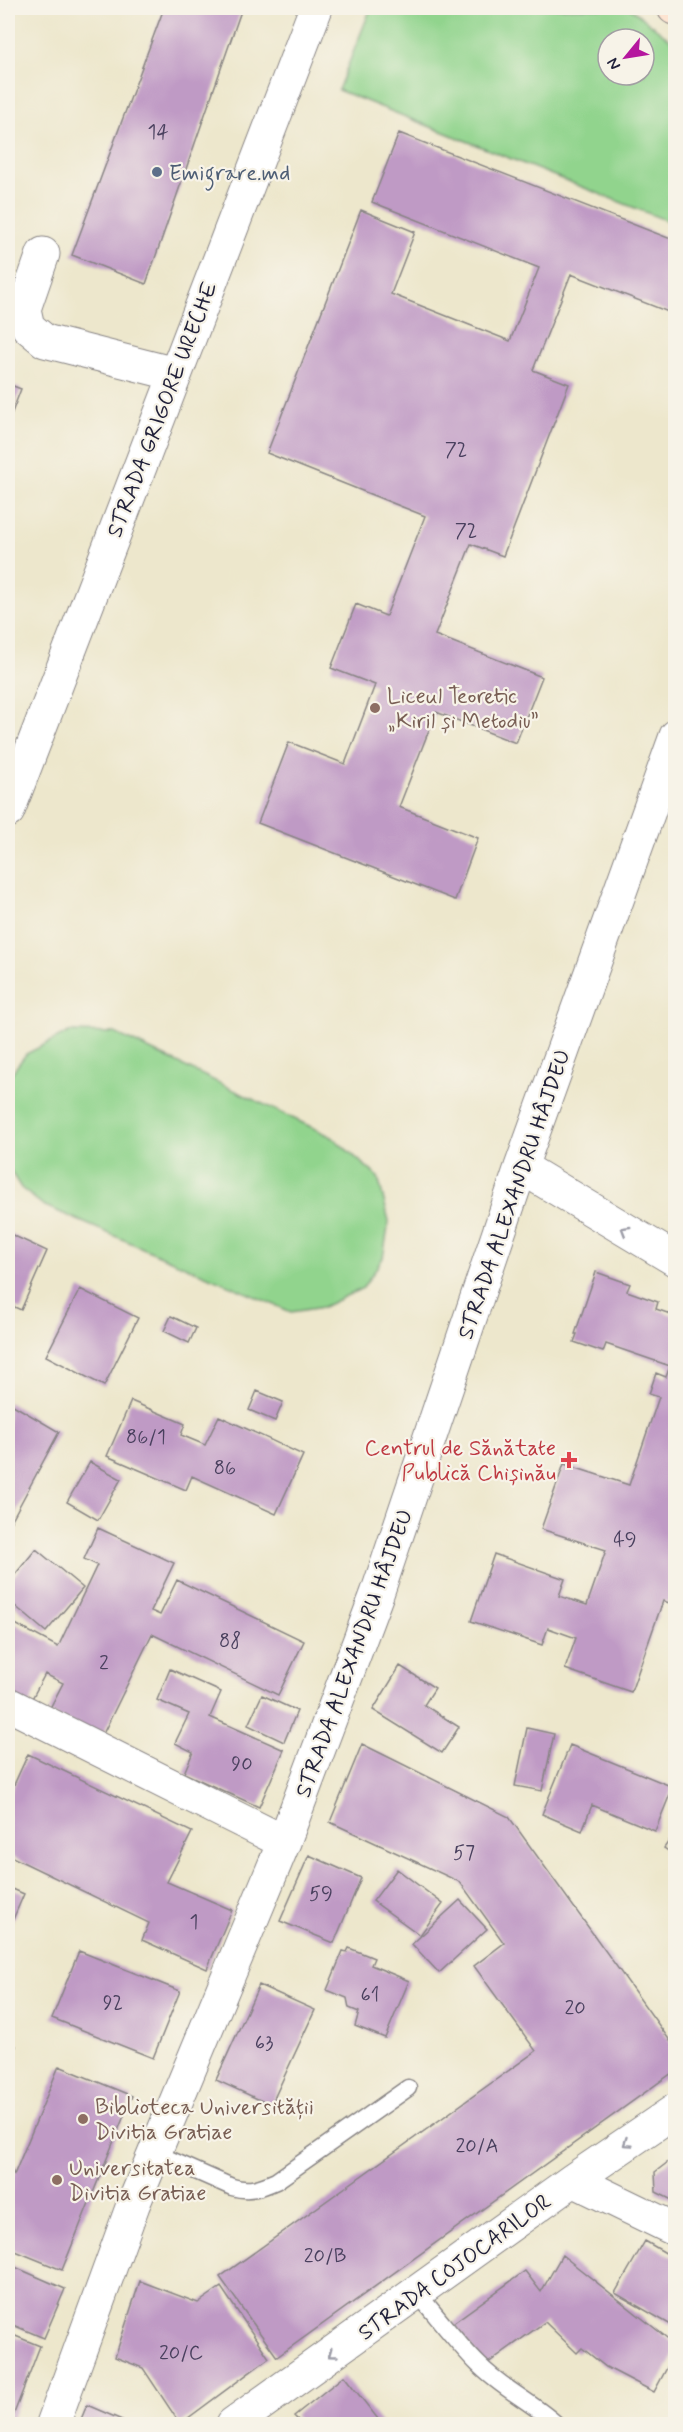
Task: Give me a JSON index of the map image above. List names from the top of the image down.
{
  "streets": {
    "street": ["STRADA GRIGORE URECHE", "STRADA ALEXANDRU HÂJDEU", "STRADA COJOCARILOR"]
  },
  "one_way": ["STRADA COJOCARILOR"],
  "places": {
    "other": [
      "Emigrare.md",
      "Liceul Teoretic „Kiril și Metodiu”",
      "Biblioteca Universității Divitia Gratiae",
      "Universitatea Divitia Gratiae"
    ],
    "health": ["Centrul de Sănătate Publică Chișinău"]
  },
  "house_numbers": [
    "14",
    "72",
    "72",
    "86/1",
    "86",
    "49",
    "88",
    "2",
    "90",
    "57",
    "59",
    "1",
    "61",
    "92",
    "20",
    "63",
    "20/A",
    "20/B",
    "20/C"
  ],
  "north": "bottom left"
}
